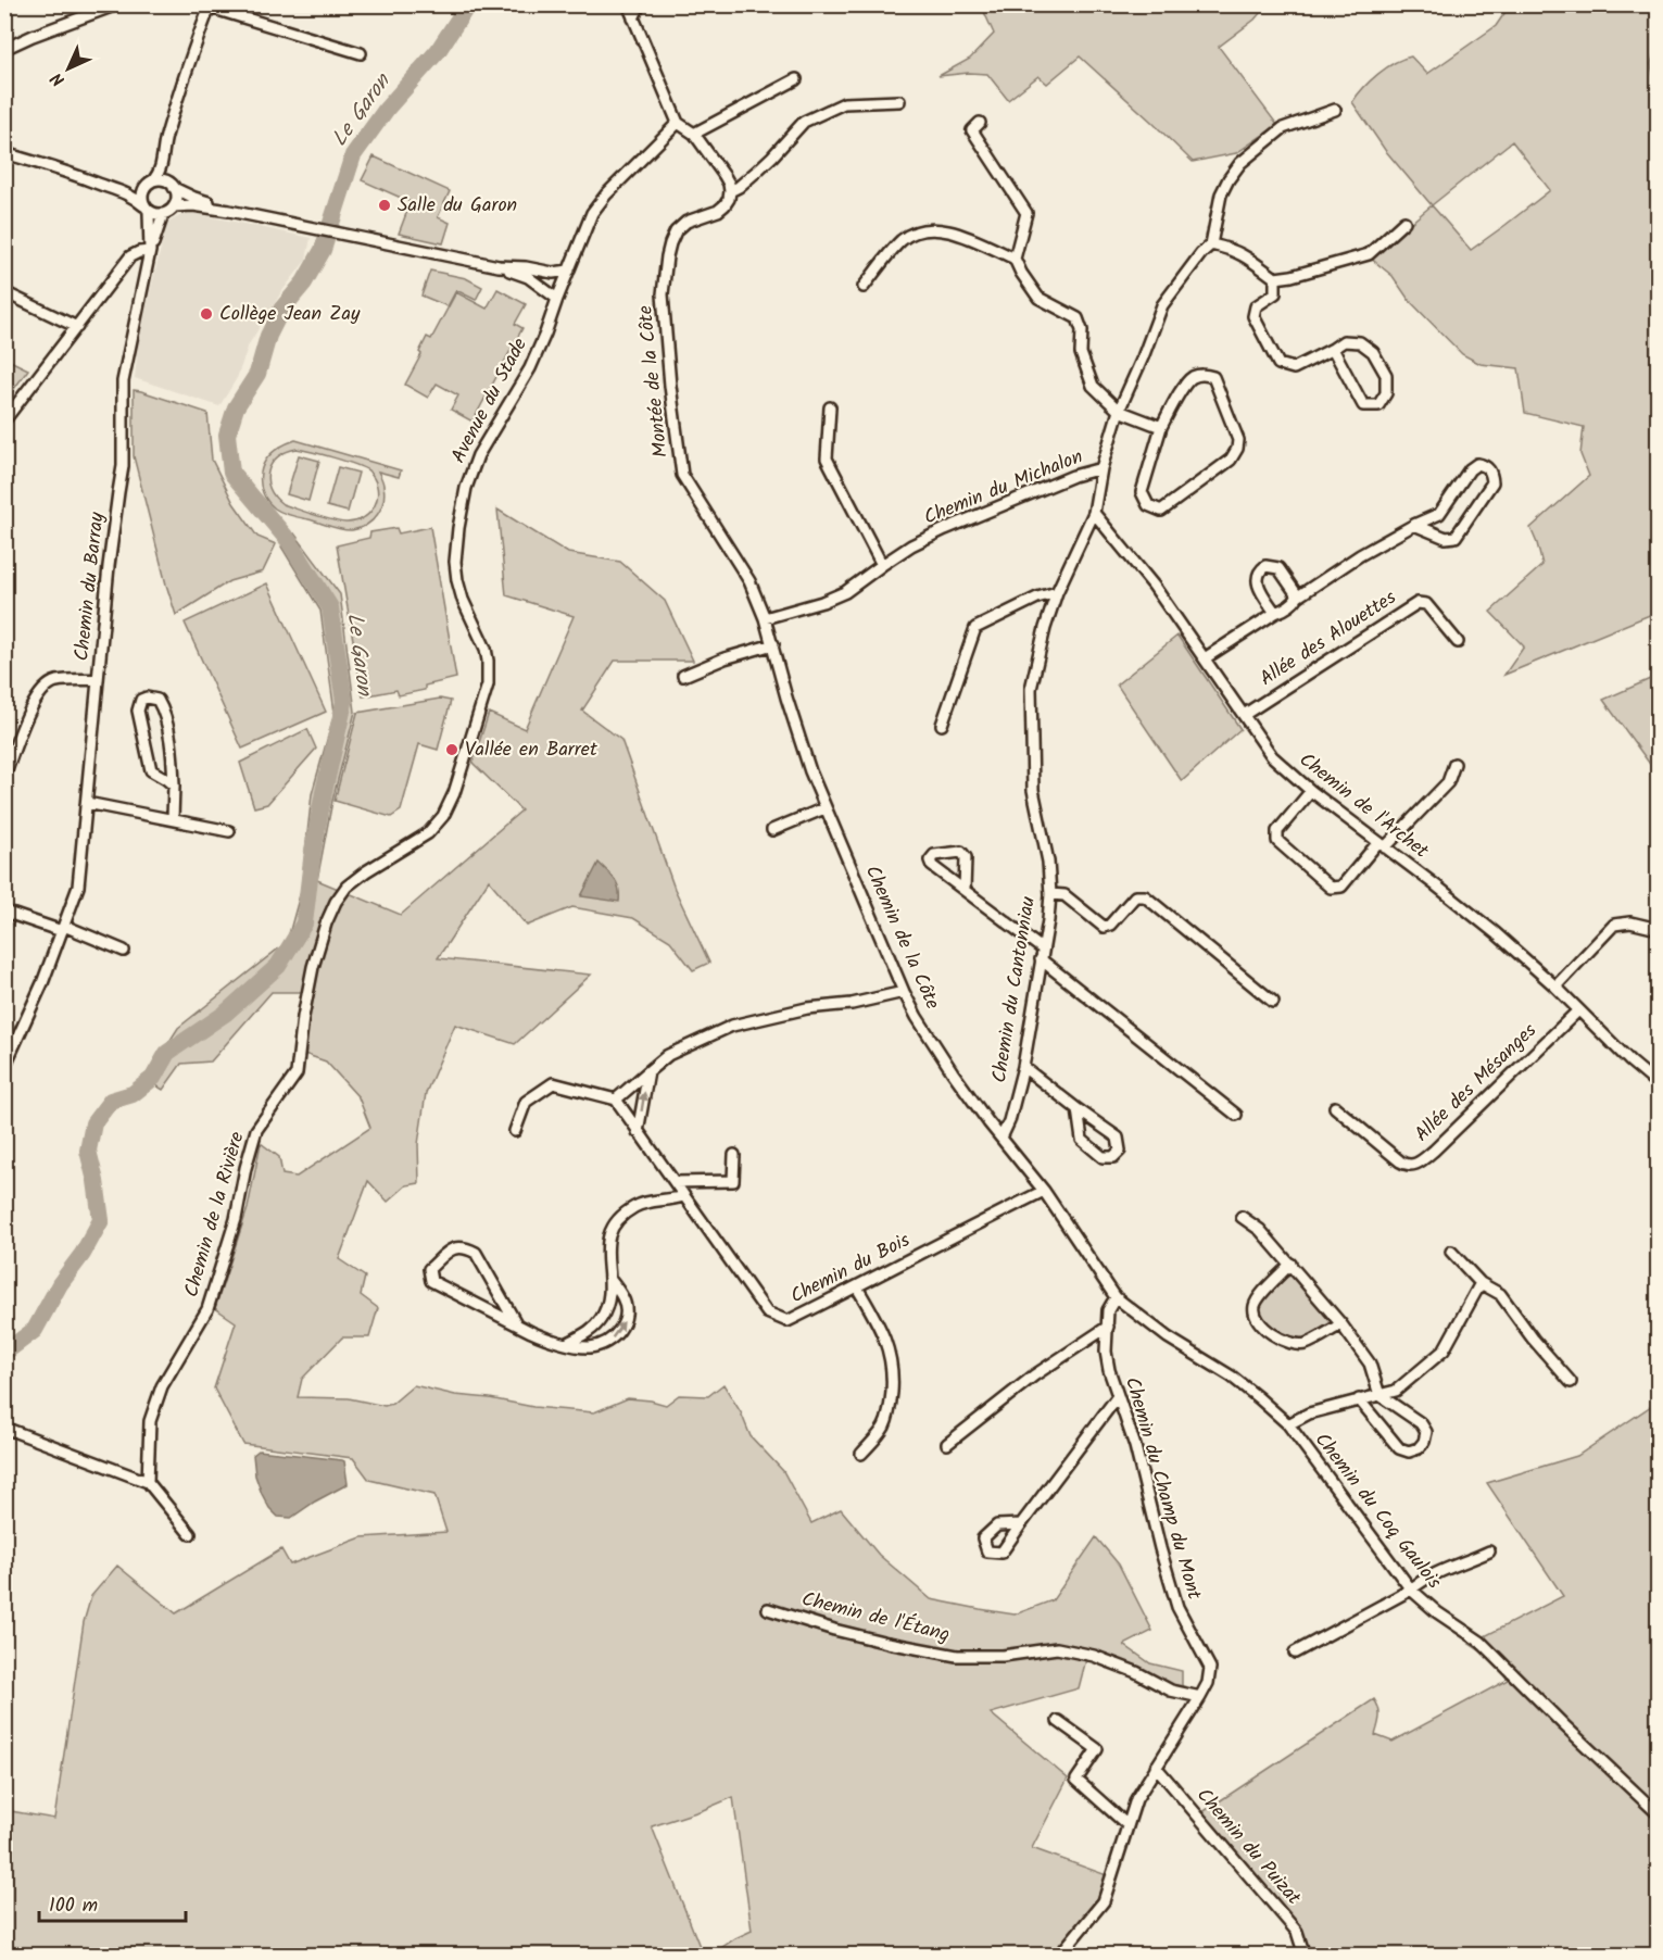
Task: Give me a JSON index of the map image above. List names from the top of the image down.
{
  "streets": {
    "street": [
      "Montée de la Côte",
      "Avenue du Stade",
      "Chemin du Michalon",
      "Chemin du Barray",
      "Allée des Alouettes",
      "Chemin de l'Archet",
      "Chemin de la Côte",
      "Chemin du Cantonniau",
      "Allée des Mésanges",
      "Chemin de la Rivière",
      "Chemin du Bois",
      "Chemin du Champ du Mont",
      "Chemin du Coq Gaulois",
      "Chemin de l'Étang",
      "Chemin du Puizat"
    ]
  },
  "crossings": [
    ["Montée de la Côte", "Chemin du Michalon"],
    ["Montée de la Côte", "Chemin de la Côte"],
    ["Avenue du Stade", "Chemin de la Rivière"],
    ["Chemin du Michalon", "Chemin de la Côte"],
    ["Chemin du Michalon", "Chemin du Cantonniau"],
    ["Allée des Alouettes", "Chemin de l'Archet"],
    ["Chemin de l'Archet", "Chemin du Cantonniau"],
    ["Chemin de l'Archet", "Allée des Mésanges"],
    ["Chemin de la Côte", "Chemin du Cantonniau"],
    ["Chemin de la Côte", "Chemin du Bois"],
    ["Chemin de la Côte", "Chemin du Champ du Mont"],
    ["Chemin de la Côte", "Chemin du Coq Gaulois"],
    ["Chemin du Champ du Mont", "Chemin du Coq Gaulois"],
    ["Chemin du Champ du Mont", "Chemin de l'Étang"],
    ["Chemin du Champ du Mont", "Chemin du Puizat"]
  ],
  "water": ["Le Garon"],
  "places": ["Salle du Garon", "Collège Jean Zay", "Vallée en Barret"],
  "scale_bar": "100 m",
  "north": "bottom left"
}
